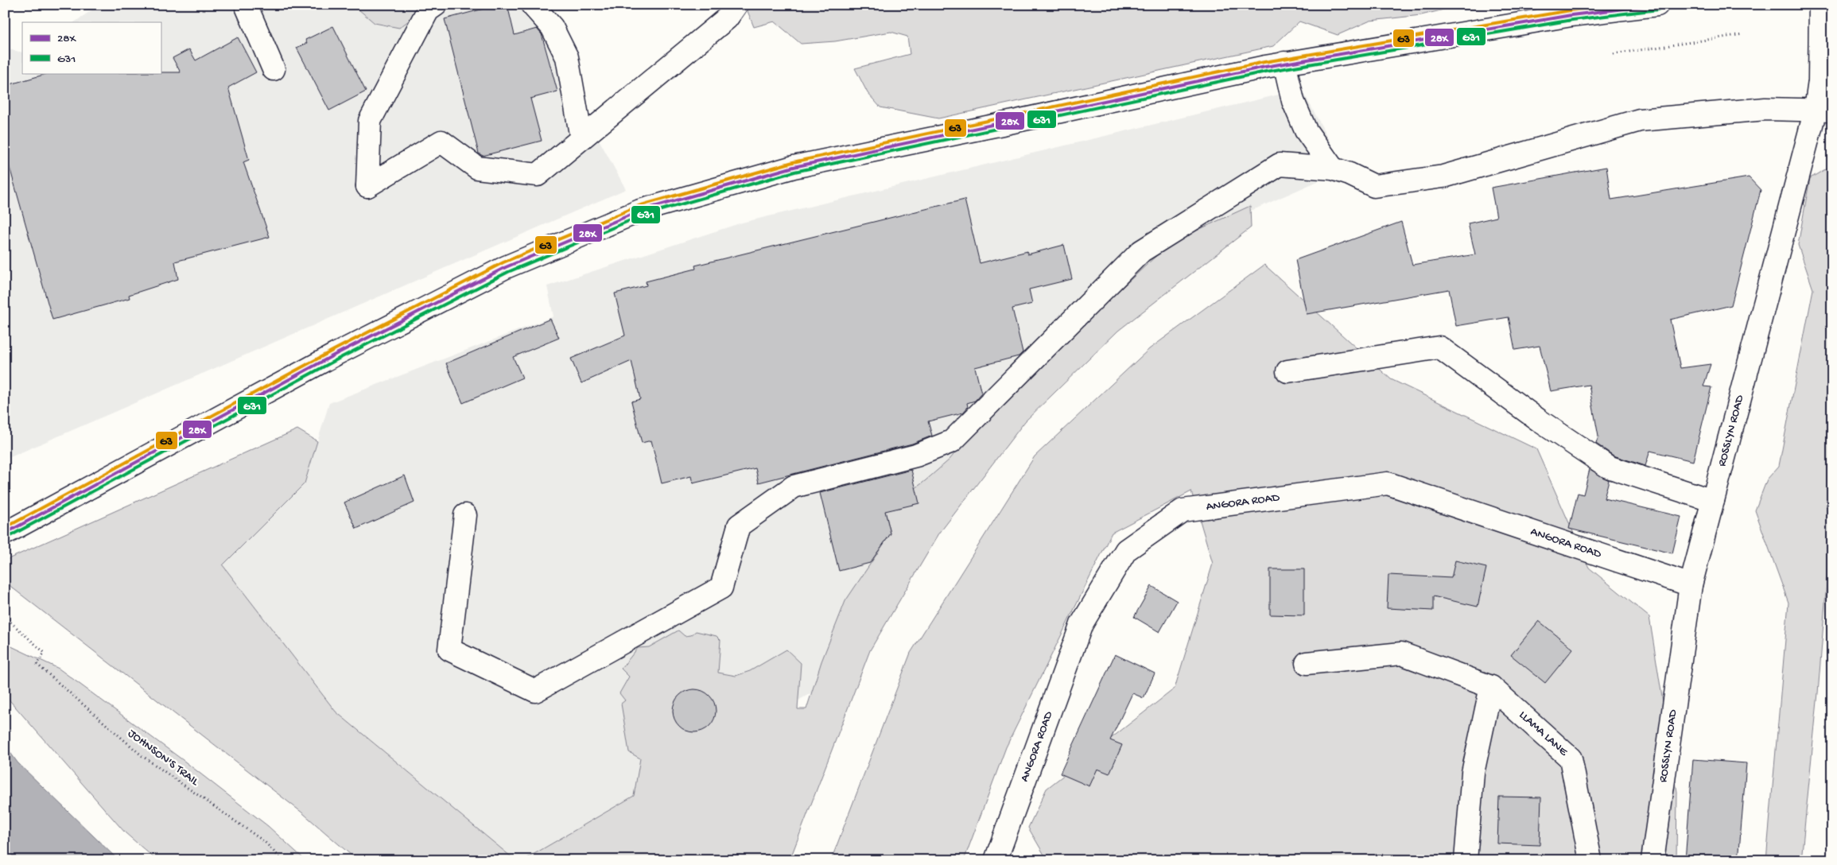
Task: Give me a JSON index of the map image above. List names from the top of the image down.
{
  "streets": {
    "street": ["ROSSLYN ROAD", "ANGORA ROAD", "LLAMA LANE"],
    "path": ["JOHNSON'S TRAIL"]
  },
  "crossings": [
    ["ROSSLYN ROAD", "ANGORA ROAD"]
  ],
  "lines": ["transit line 28X", "transit line G3", "transit line G31"],
  "legend": ["28X", "G31"]
}
